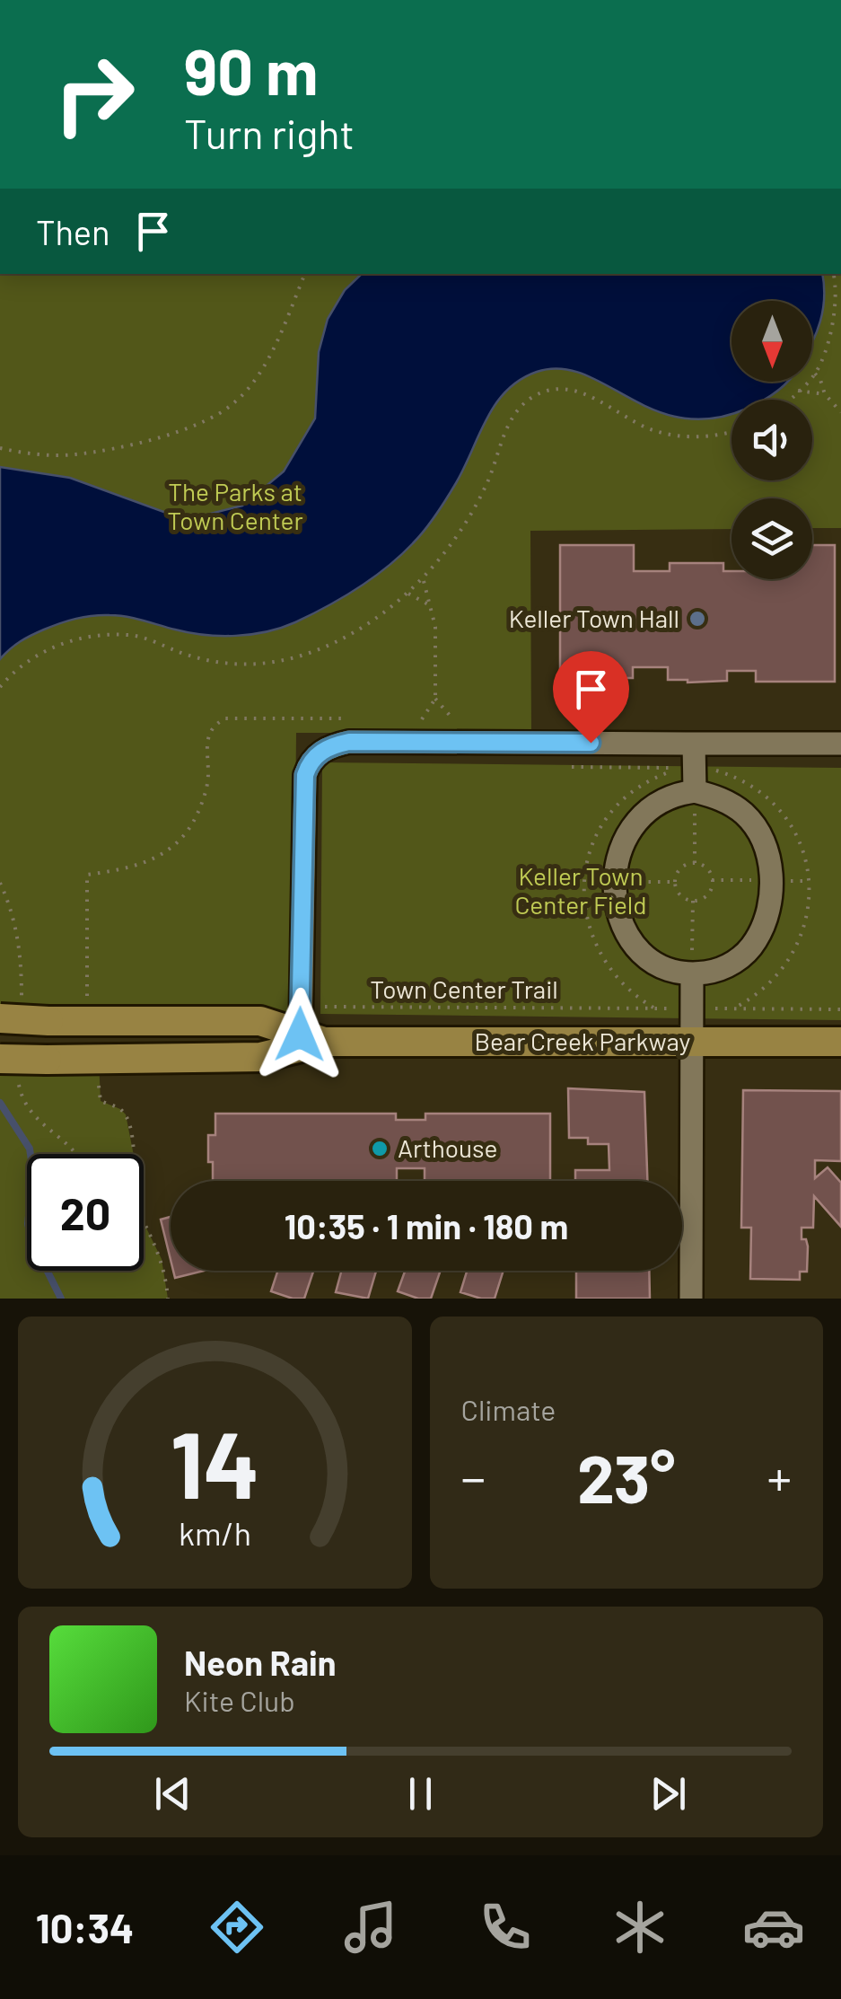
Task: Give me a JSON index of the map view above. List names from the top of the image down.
{
  "streets": {
    "main road": ["Bear Creek Parkway"],
    "path": ["Town Center Trail"]
  },
  "parks": ["The Parks at Town Center", "Keller Town Center Field"],
  "places": ["Keller Town Hall", "Arthouse"],
  "north": "bottom",
  "page": {
    "turn": ["90 m", "Turn right"],
    "then": "Then",
    "limit": "20",
    "trip": "10:35 · 1 min · 180 m",
    "tile": "Climate",
    "heat": ["−", "23°", "+"],
    "song": ["Neon Rain", "Kite Club"],
    "tabs": "10:34",
    "gauge": ["14", "km/h"]
  }
}
